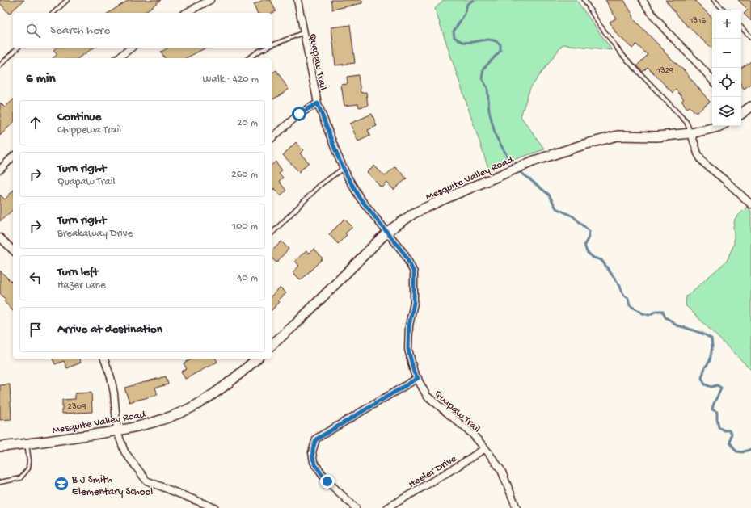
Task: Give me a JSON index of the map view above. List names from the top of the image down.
{
  "streets": {
    "street": ["Quapaw Trail", "Mesquite Valley Road", "Heeler Drive"]
  },
  "crossings": [
    ["Quapaw Trail", "Mesquite Valley Road"],
    ["Quapaw Trail", "Heeler Drive"]
  ],
  "places": {
    "school or university": ["B J Smith Elementary School"]
  },
  "house_numbers": ["1316", "1329", "2309"],
  "page": {
    "map_buttons": ["+", "−"],
    "search": "Search here",
    "heading": ["6 min", "Walk · 420 m"],
    "list": [
      ["Continue", "Chippewa Trail", "20 m"],
      ["Turn right", "Quapaw Trail", "260 m"],
      ["Turn right", "Breakaway Drive", "100 m"],
      ["Turn left", "Hazer Lane", "40 m"],
      "Arrive at destination"
    ]
  }
}
